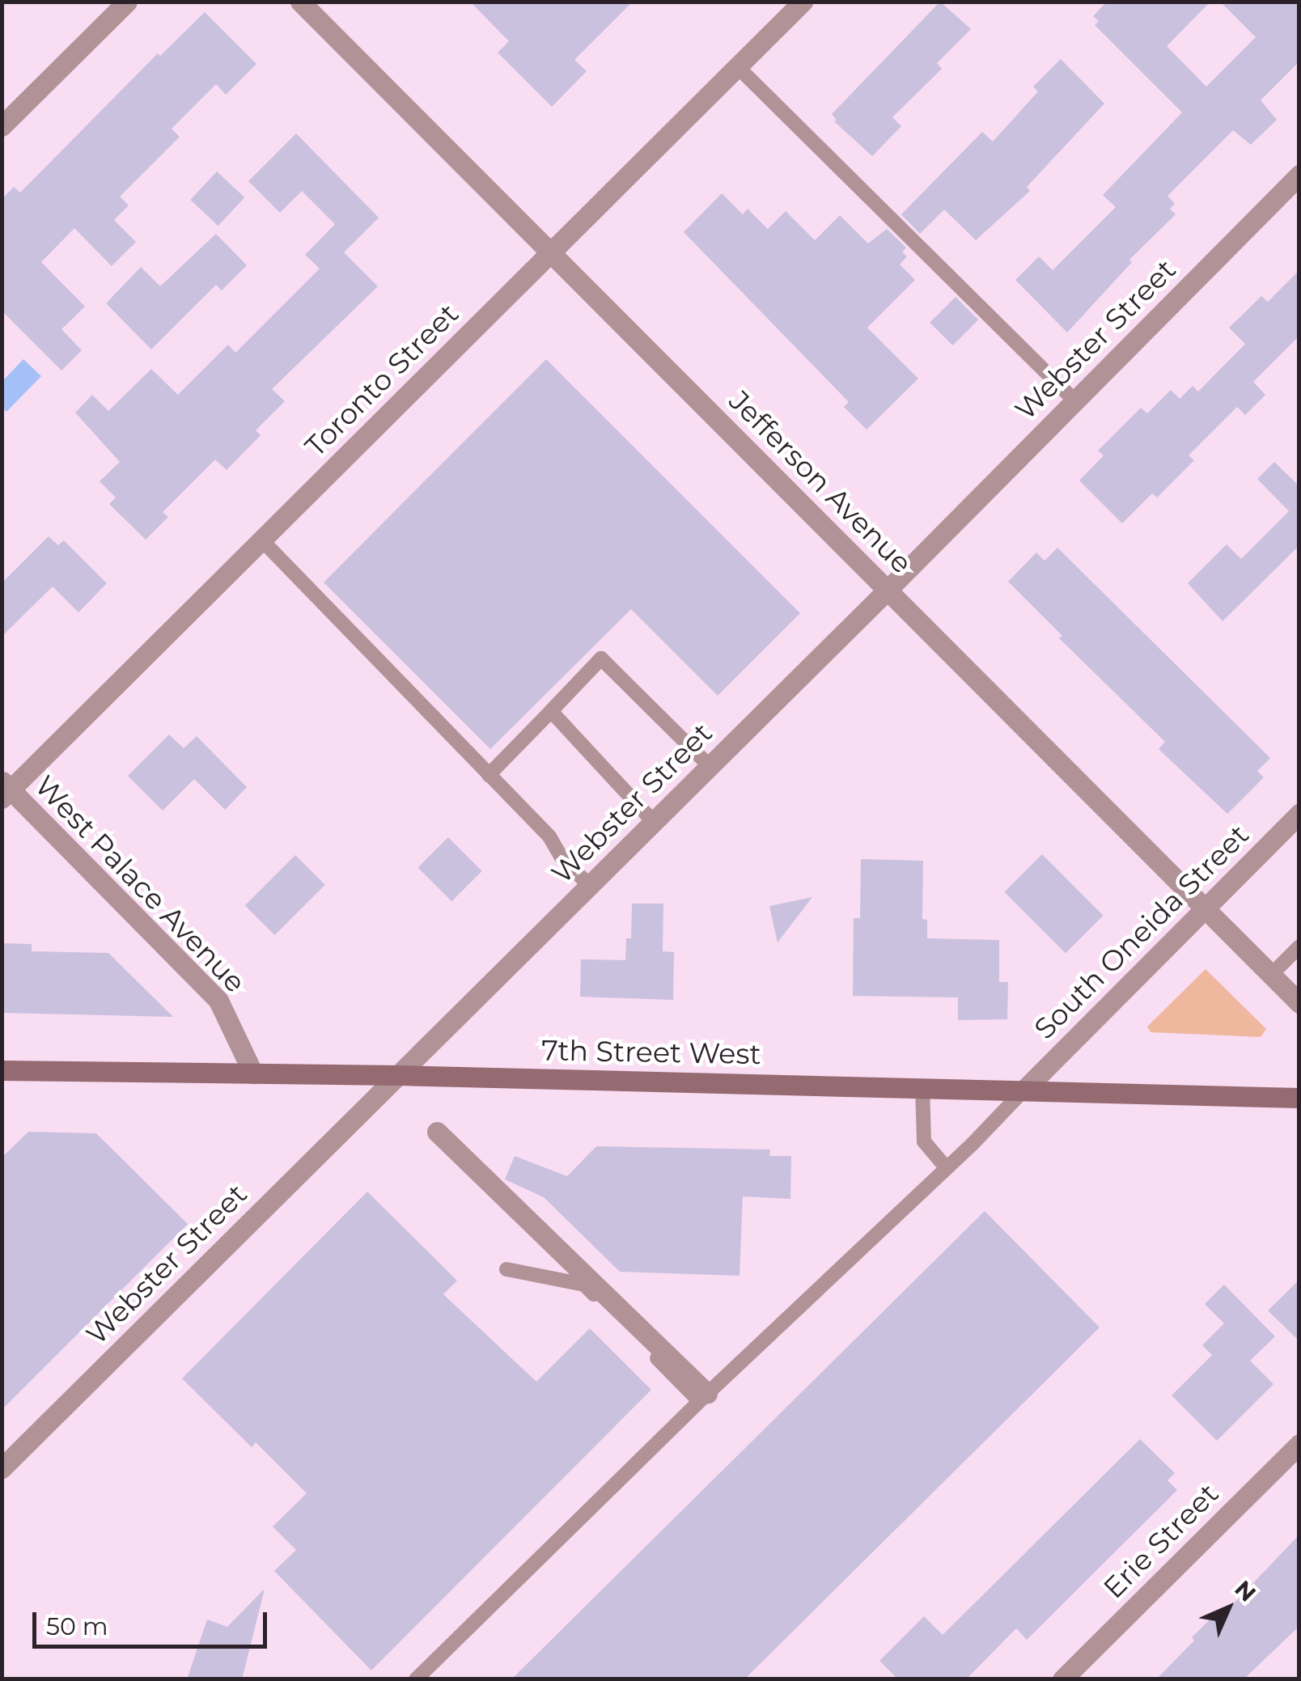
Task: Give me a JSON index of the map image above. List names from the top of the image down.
{
  "streets": {
    "main road": ["7th Street West"],
    "street": [
      "Webster Street",
      "Toronto Street",
      "Jefferson Avenue",
      "West Palace Avenue",
      "South Oneida Street",
      "Erie Street"
    ]
  },
  "crossings": [
    ["Webster Street", "Jefferson Avenue"],
    ["Webster Street", "7th Street West"],
    ["Toronto Street", "Jefferson Avenue"],
    ["Toronto Street", "West Palace Avenue"],
    ["Jefferson Avenue", "South Oneida Street"],
    ["West Palace Avenue", "7th Street West"],
    ["South Oneida Street", "7th Street West"]
  ],
  "scale_bar": "50 m",
  "north": "top right"
}
